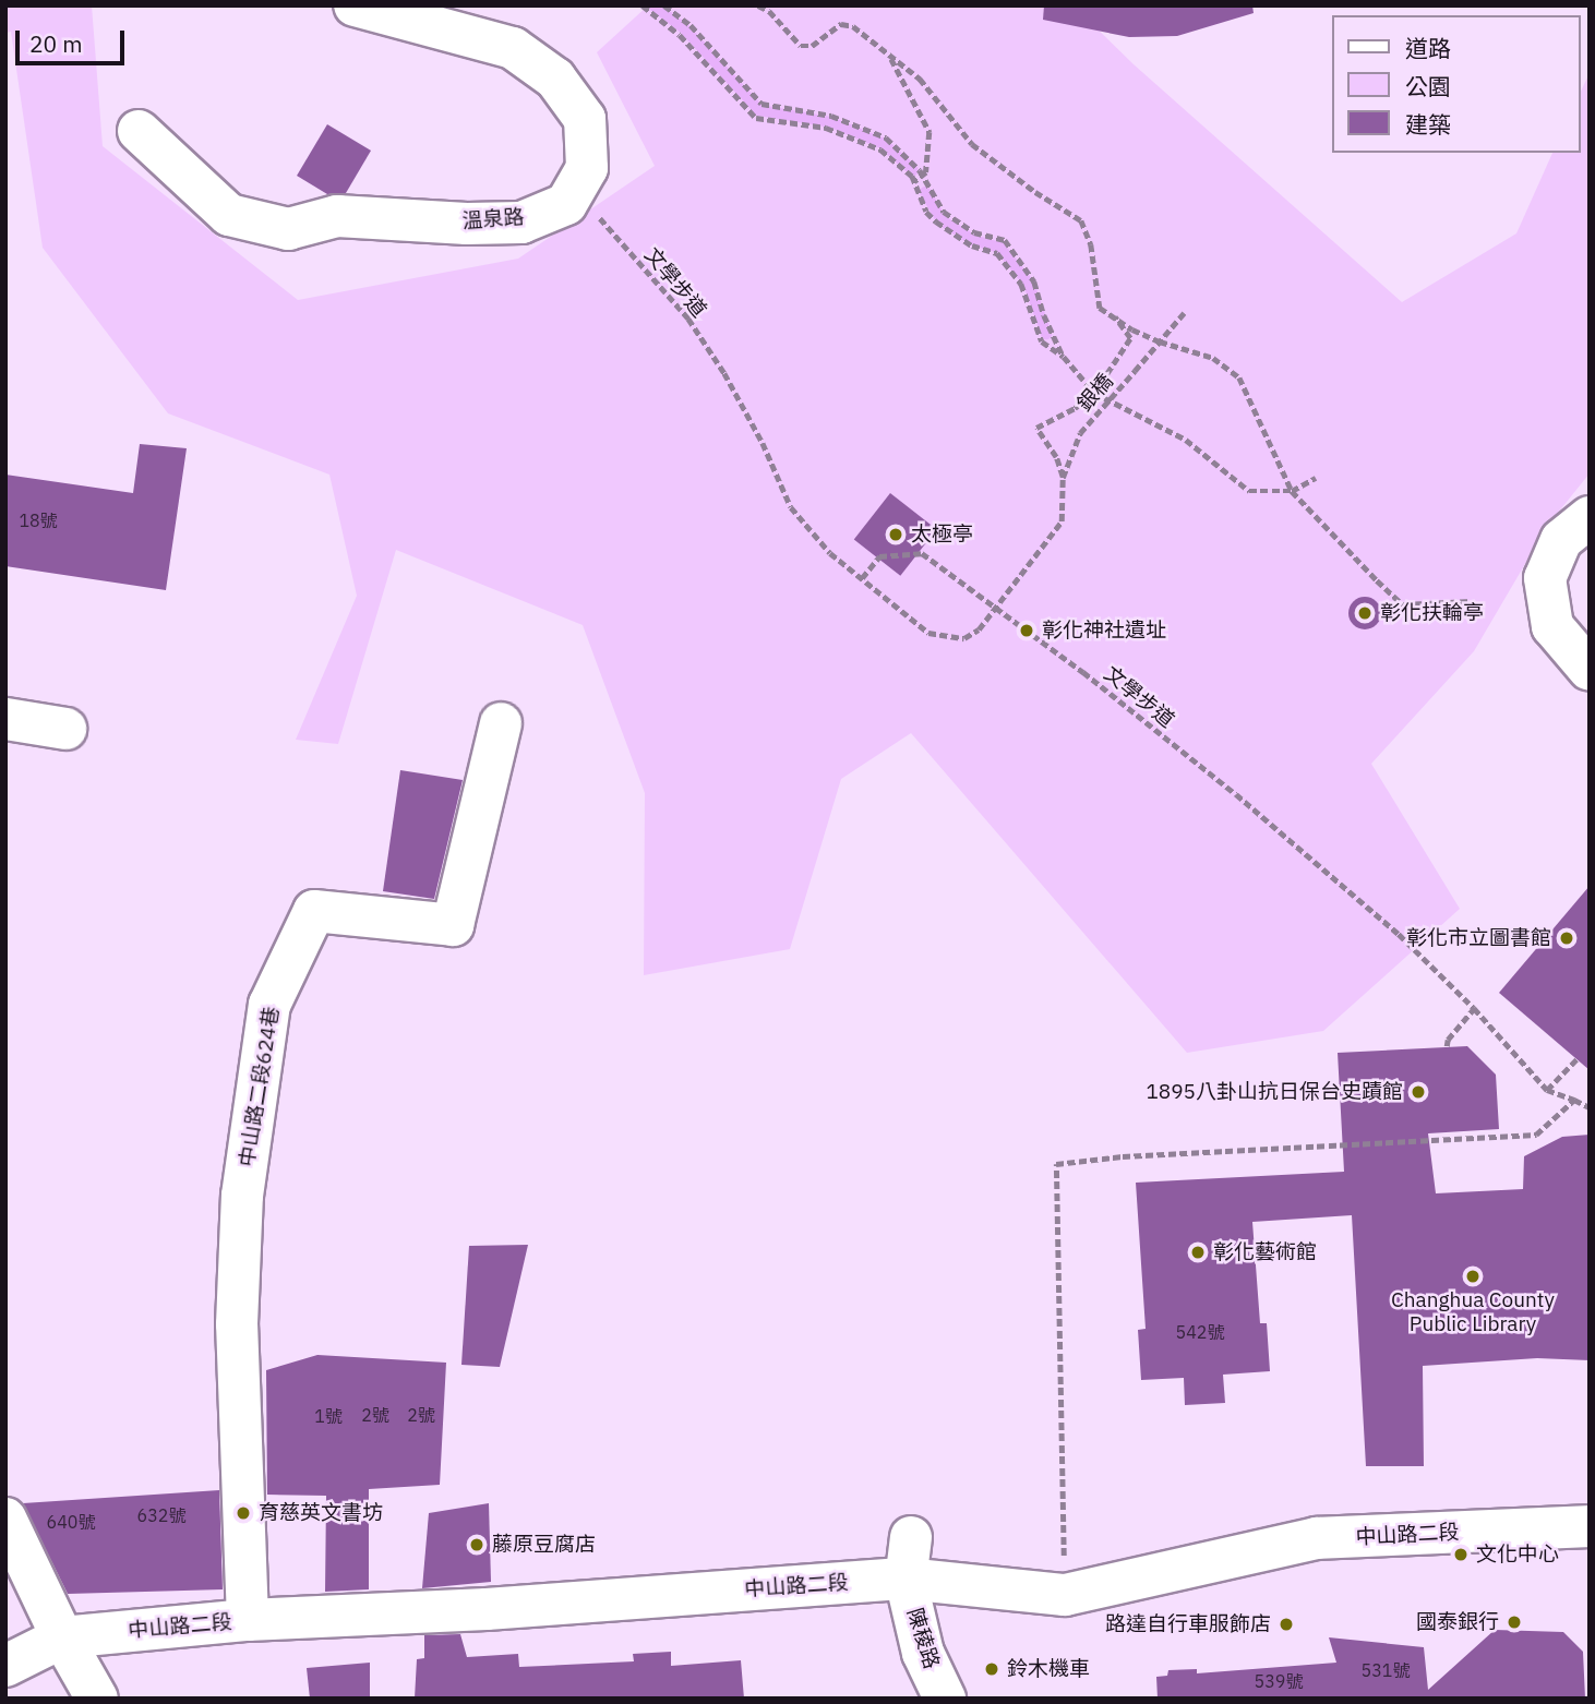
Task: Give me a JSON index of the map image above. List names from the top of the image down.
{
  "streets": {
    "main road": [
      "溫泉路",
      "中山路二段624巷",
      "中山路二段",
      "陳稜路"
    ],
    "path": ["文學步道", "銀橋"]
  },
  "crossings": [
    ["溫泉路", "文學步道"],
    ["中山路二段624巷", "中山路二段"],
    ["中山路二段", "陳稜路"]
  ],
  "places": [
    "太極亭",
    "彰化扶輪亭",
    "彰化神社遺址",
    "彰化市立圖書館",
    "1895八卦山抗日保台史蹟館",
    "彰化藝術館",
    "Changhua County Public Library",
    "育慈英文書坊",
    "藤原豆腐店",
    "文化中心",
    "國泰銀行",
    "路達自行車服飾店",
    "鈴木機車"
  ],
  "house_numbers": [
    "18號",
    "542號",
    "2號",
    "2號",
    "1號",
    "632號",
    "640號",
    "531號",
    "539號"
  ],
  "legend": ["道路", "公園", "建築"],
  "scale_bar": "20 m"
}
